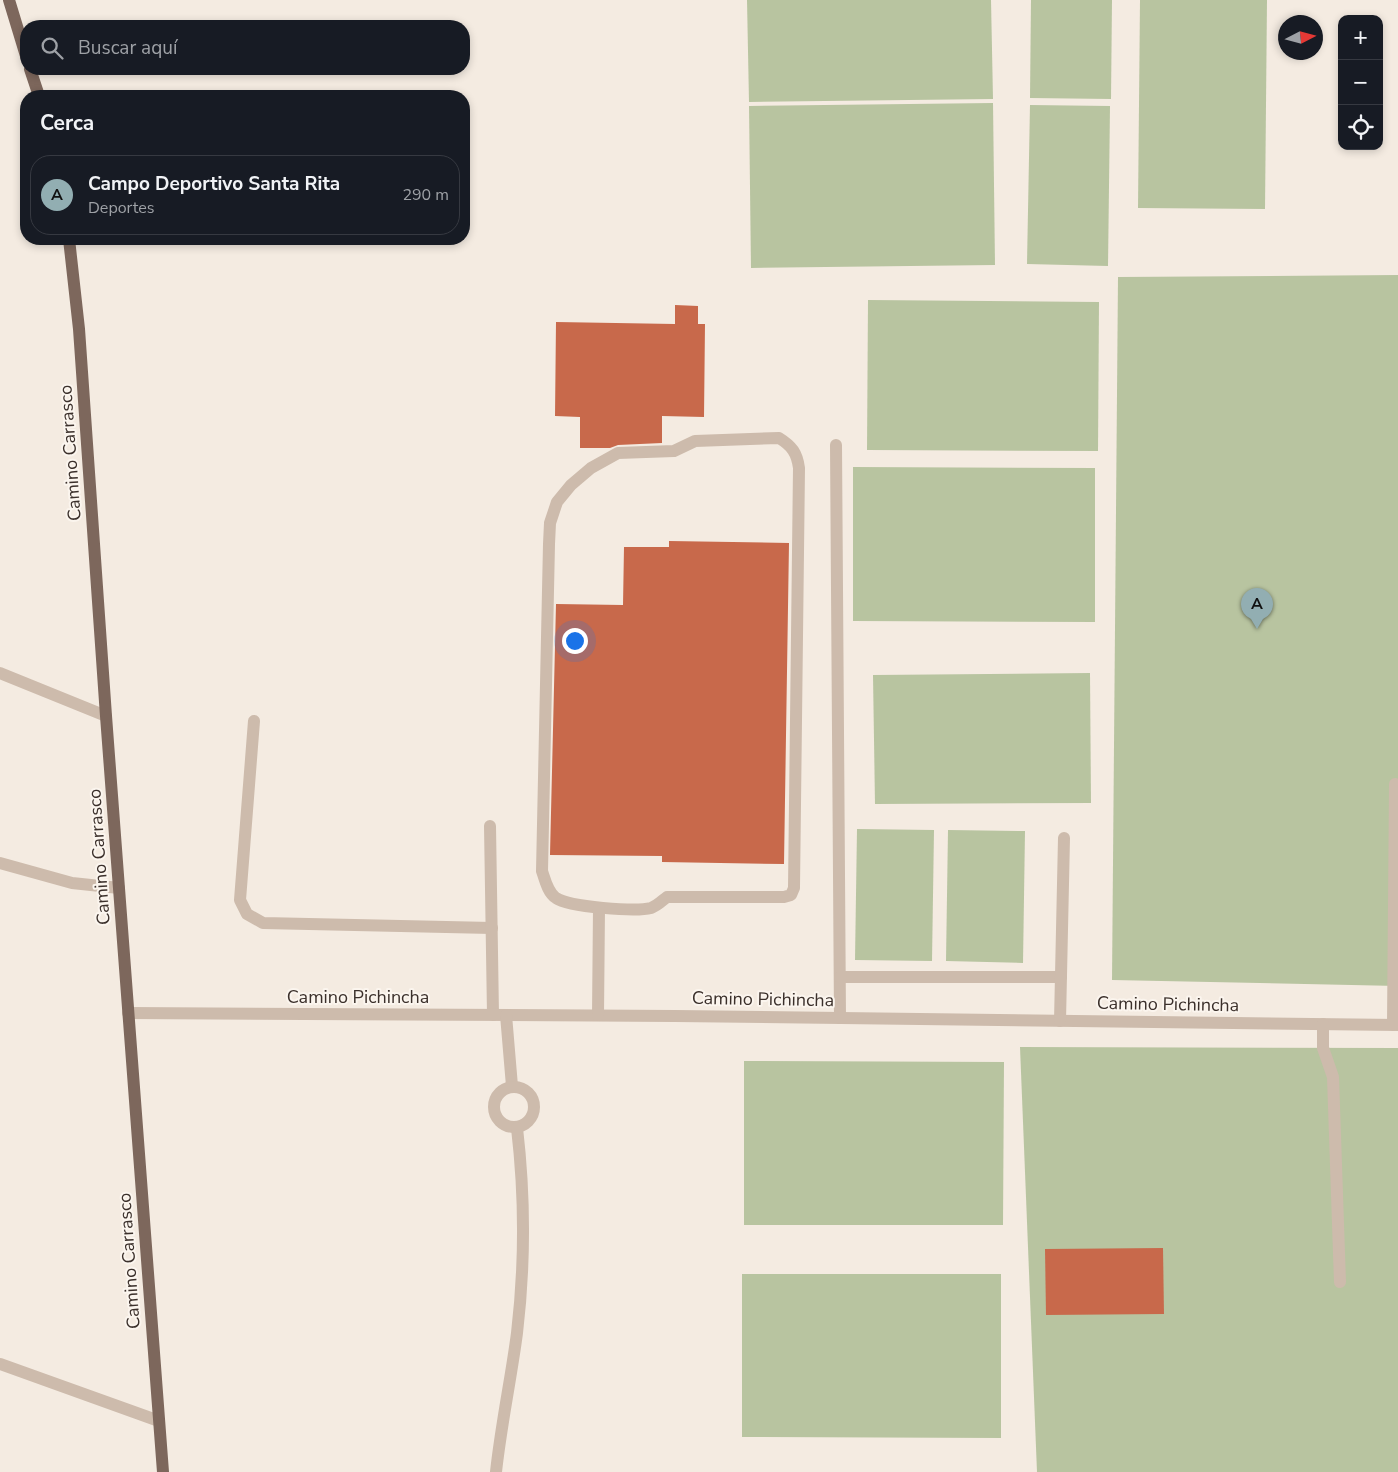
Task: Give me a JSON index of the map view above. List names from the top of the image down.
{
  "streets": {
    "main road": ["Camino Carrasco"],
    "street": ["Camino Pichincha"]
  },
  "crossings": [
    ["Camino Carrasco", "Camino Pichincha"]
  ],
  "north": "right",
  "page": {
    "map_buttons": ["+", "−"],
    "search": "Buscar aquí",
    "heading": "Cerca",
    "list": [
      {
        "mark": "A",
        "name": "Campo Deportivo Santa Rita",
        "note": "Deportes",
        "value": "290 m"
      }
    ],
    "pins": "A"
  }
}
